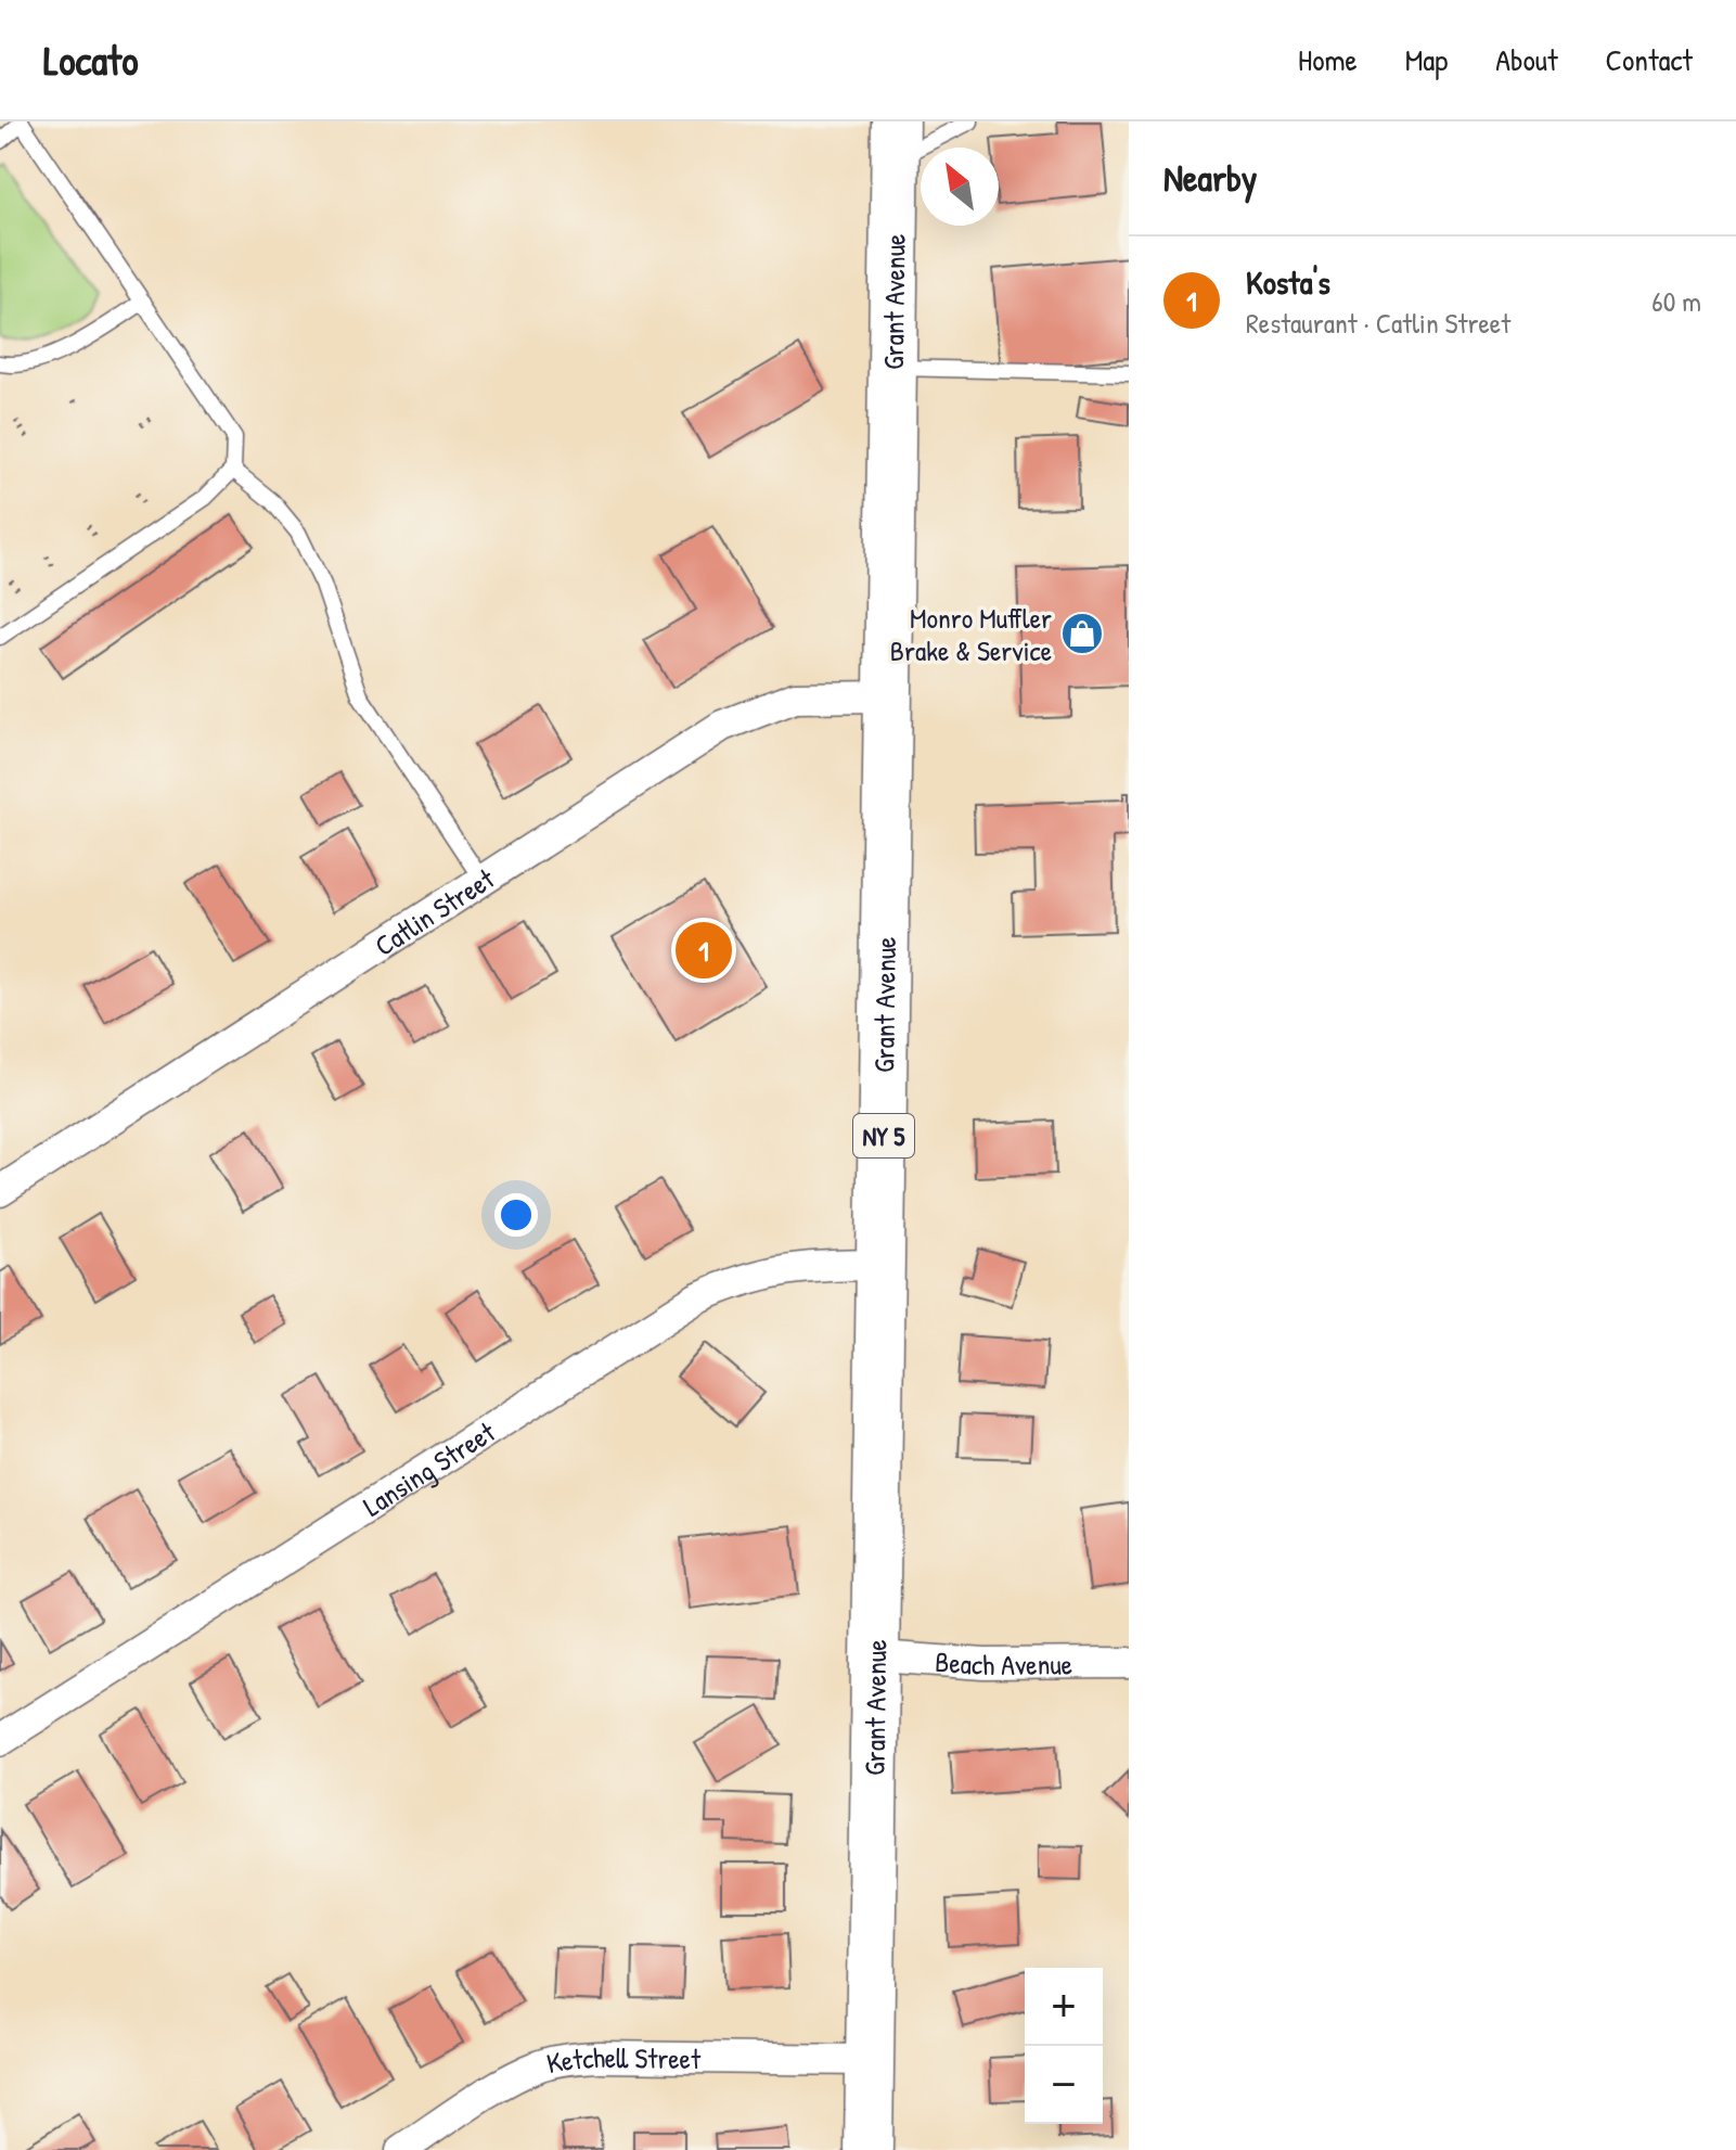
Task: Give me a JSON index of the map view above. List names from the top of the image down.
{
  "streets": {
    "highway": ["Grant Avenue", "NY 5"],
    "street": [
      "Catlin Street",
      "Lansing Street",
      "Beach Avenue",
      "Ketchell Street"
    ]
  },
  "crossings": [
    ["Grant Avenue", "Catlin Street"],
    ["Grant Avenue", "Lansing Street"],
    ["Grant Avenue", "Beach Avenue"],
    ["Grant Avenue", "Ketchell Street"]
  ],
  "places": {
    "shop": ["Monro Muffler Brake & Service"]
  },
  "north": "top left",
  "page": {
    "header": "Locato",
    "nav": [
      "Home",
      "Map",
      "About",
      "Contact"
    ],
    "heading": "Nearby",
    "list": [
      {
        "mark": "1",
        "name": "Kosta's",
        "note": "Restaurant · Catlin Street",
        "value": "60 m"
      }
    ],
    "pins": "1",
    "map_buttons": ["+", "−"]
  }
}
